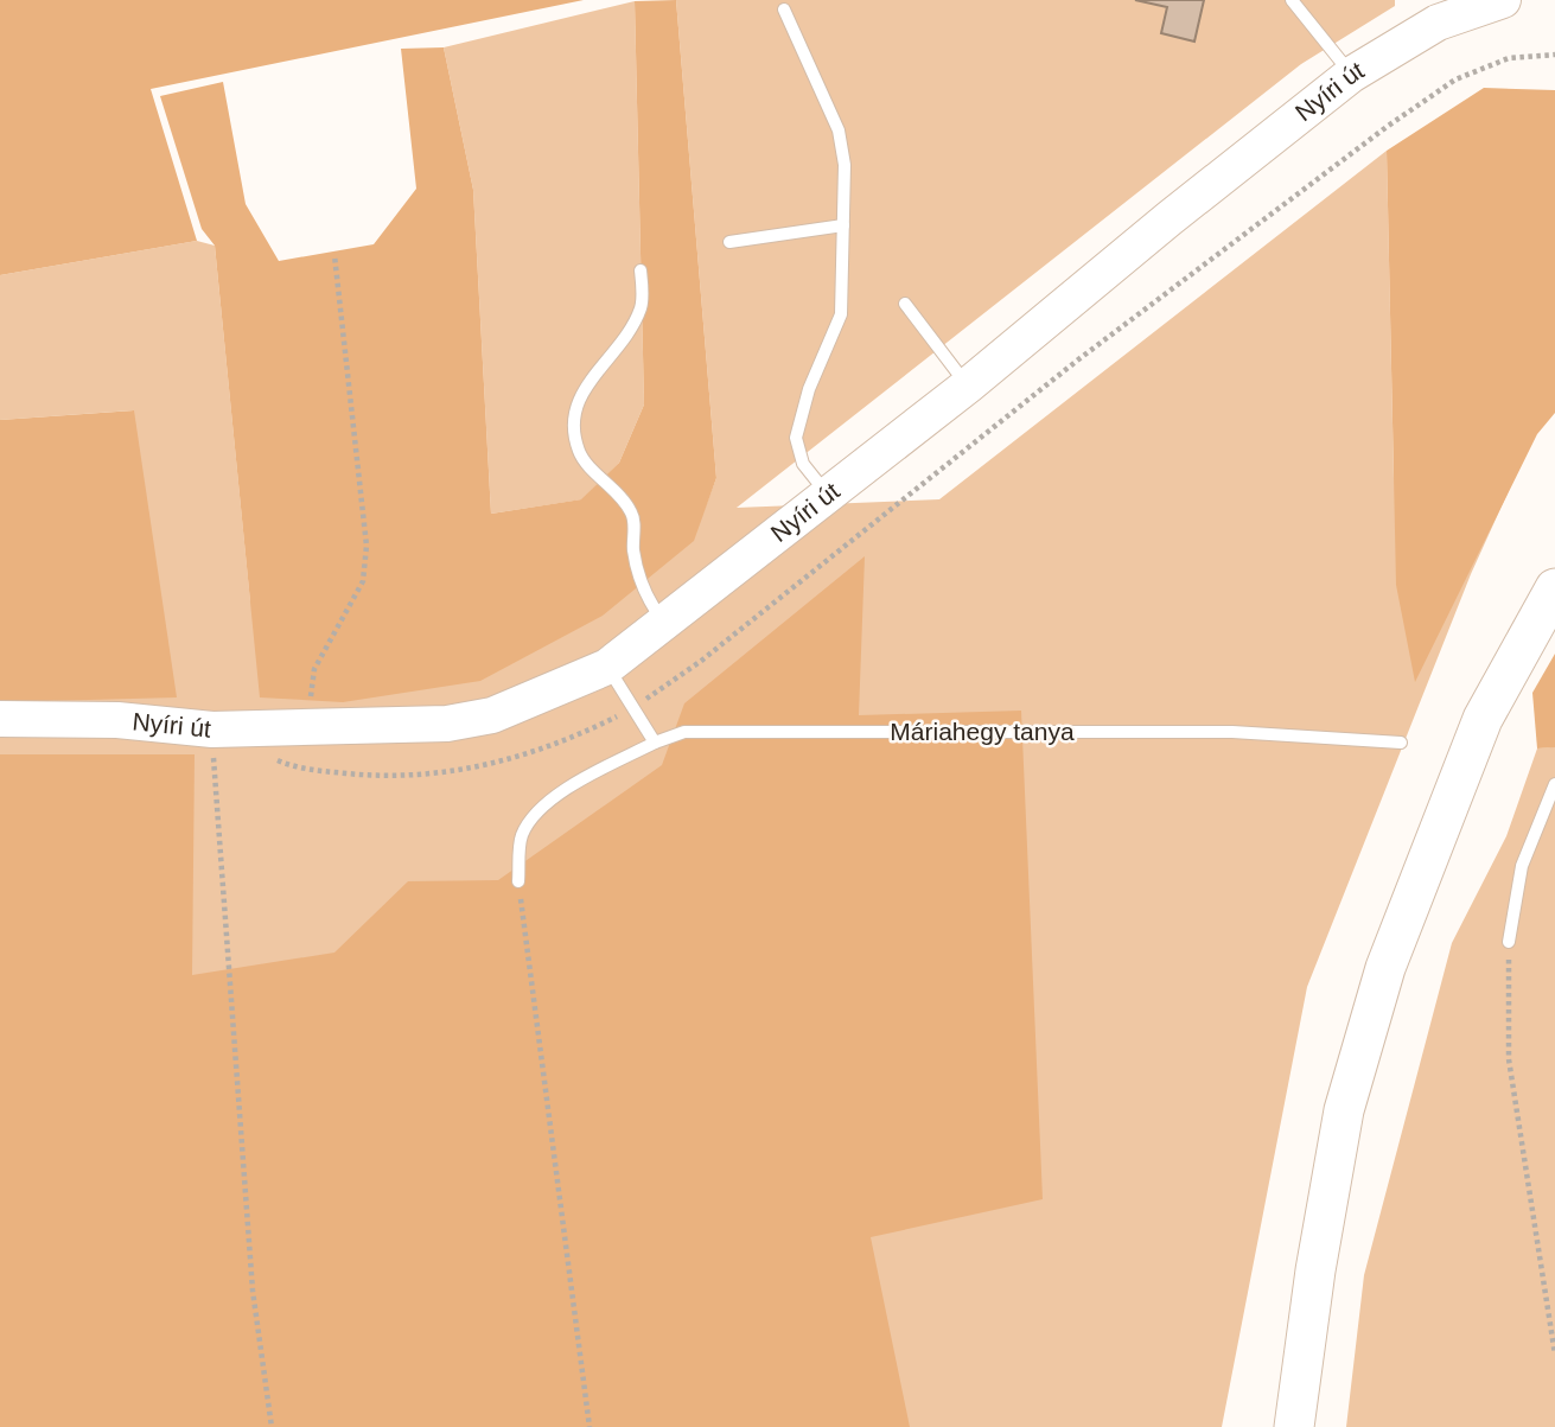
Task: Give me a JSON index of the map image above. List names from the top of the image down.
{
  "streets": {
    "street": ["Nyíri út"],
    "lane": ["Máriahegy tanya"]
  }
}
